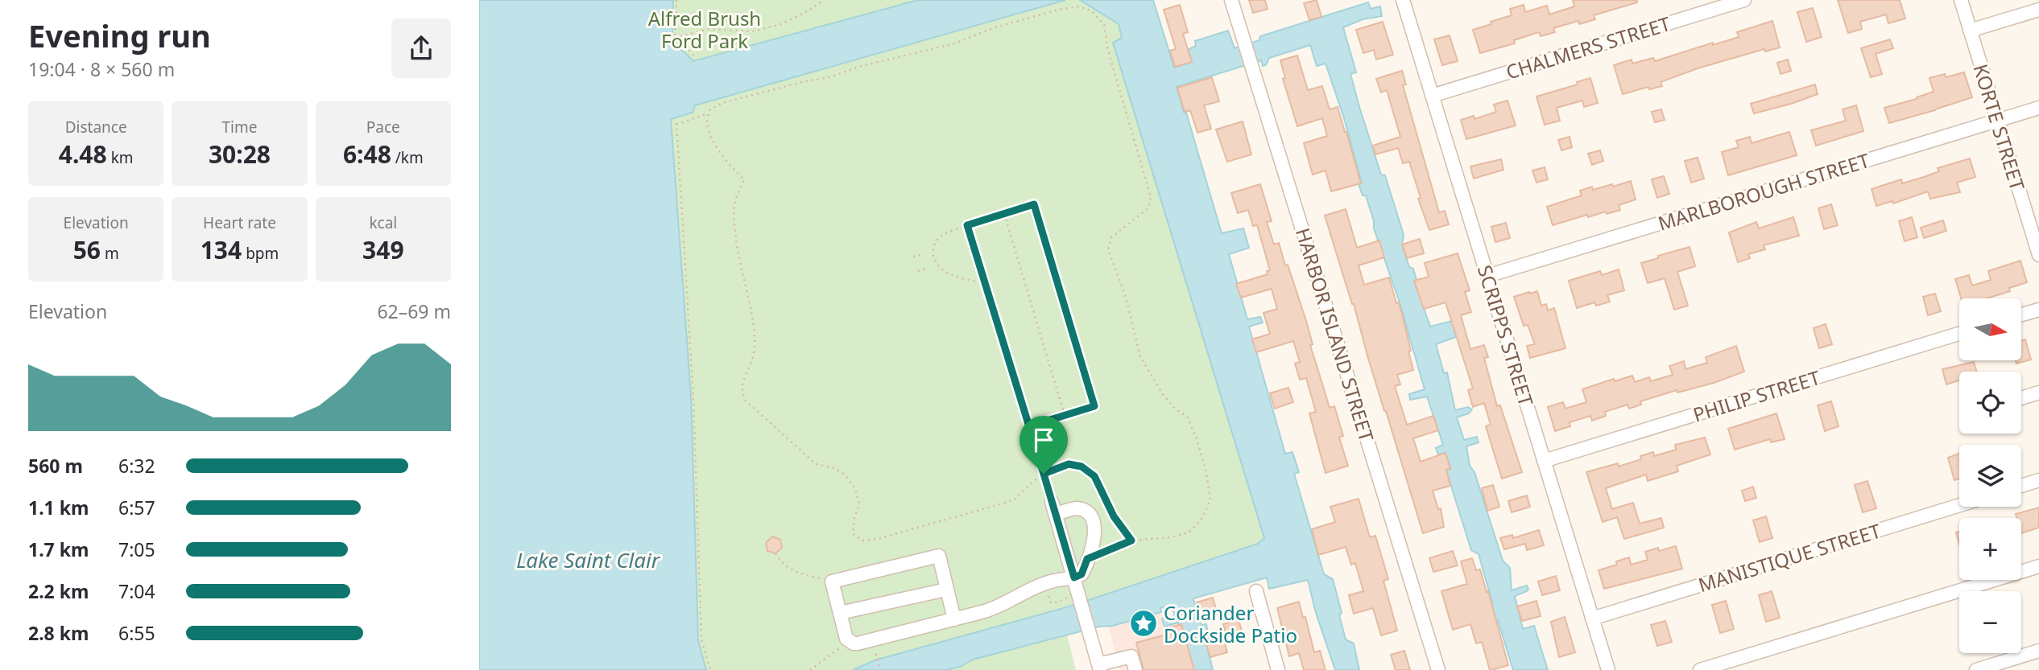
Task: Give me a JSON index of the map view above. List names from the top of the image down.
{
  "streets": {
    "street": [
      "CHALMERS STREET",
      "KORTE STREET",
      "MARLBOROUGH STREET",
      "HARBOR ISLAND STREET",
      "SCRIPPS STREET",
      "PHILIP STREET",
      "MANISTIQUE STREET"
    ]
  },
  "crossings": [
    ["CHALMERS STREET", "SCRIPPS STREET"],
    ["KORTE STREET", "MARLBOROUGH STREET"],
    ["MARLBOROUGH STREET", "SCRIPPS STREET"],
    ["SCRIPPS STREET", "PHILIP STREET"],
    ["SCRIPPS STREET", "MANISTIQUE STREET"]
  ],
  "water": ["Lake Saint Clair"],
  "parks": ["Alfred Brush Ford Park"],
  "places": {
    "place": ["Coriander Dockside Patio"]
  },
  "north": "right",
  "page": {
    "heading": ["Evening run", "19:04 · 8 × 560 m"],
    "stats": [
      ["Distance", "4.48 km"],
      ["Time", "30:28"],
      ["Pace", "6:48 /km"],
      ["Elevation", "56 m"],
      ["Heart rate", "134 bpm"],
      ["kcal", "349"]
    ],
    "chart": ["Elevation", "62–69 m"],
    "map_buttons": ["+", "−"],
    "list": [
      {
        "name": "560 m",
        "note": "6:32"
      },
      {
        "name": "1.1 km",
        "note": "6:57"
      },
      {
        "name": "1.7 km",
        "note": "7:05"
      },
      {
        "name": "2.2 km",
        "note": "7:04"
      },
      {
        "name": "2.8 km",
        "note": "6:55"
      }
    ]
  }
}
